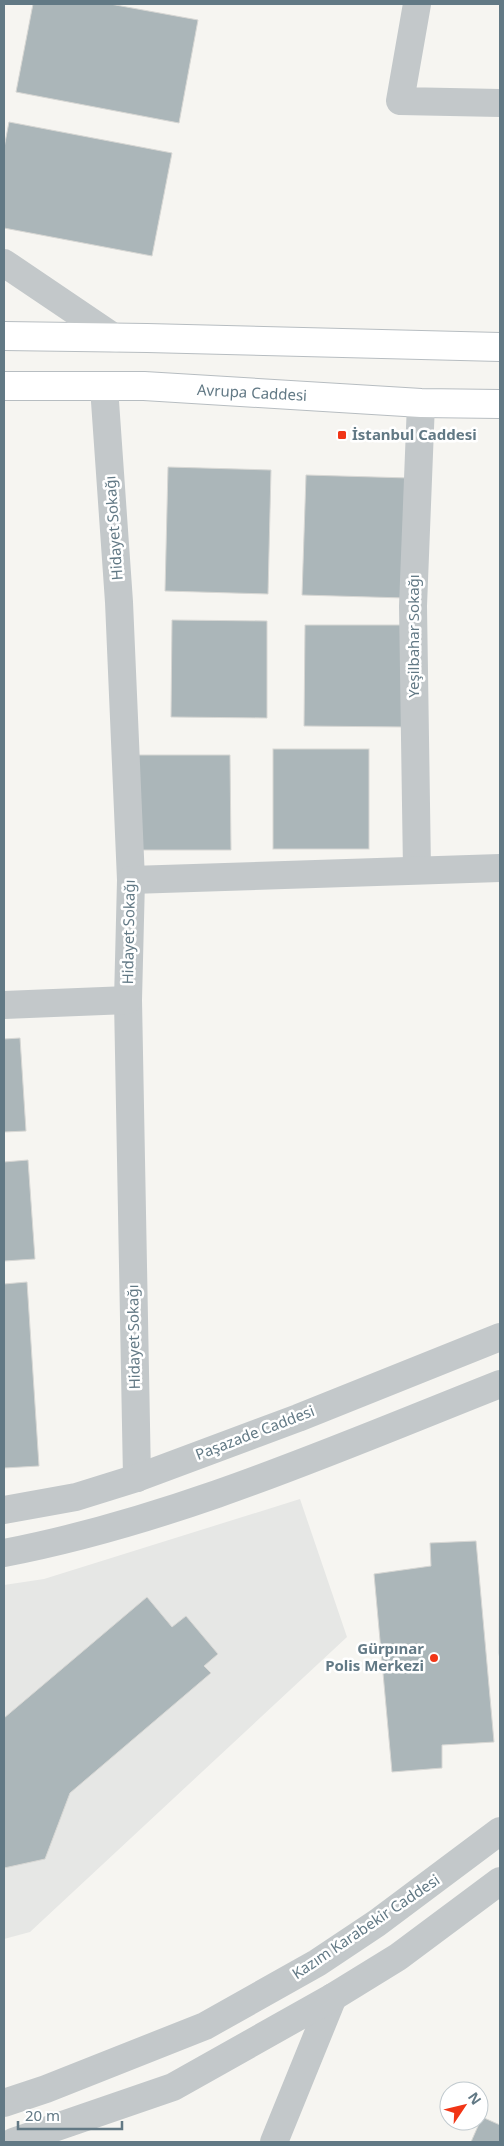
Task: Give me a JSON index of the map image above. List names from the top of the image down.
{
  "streets": {
    "main road": ["Avrupa Caddesi"],
    "street": [
      "Hidayet Sokağı",
      "Yeşilbahar Sokağı",
      "Paşazade Caddesi",
      "Kazım Karabekir Caddesi"
    ]
  },
  "crossings": [
    ["Avrupa Caddesi", "Hidayet Sokağı"],
    ["Avrupa Caddesi", "Yeşilbahar Sokağı"],
    ["Hidayet Sokağı", "Paşazade Caddesi"]
  ],
  "places": {
    "transit": ["İstanbul Caddesi"],
    "other": ["Gürpınar Polis Merkezi"]
  },
  "scale_bar": "20 m",
  "north": "top right"
}
